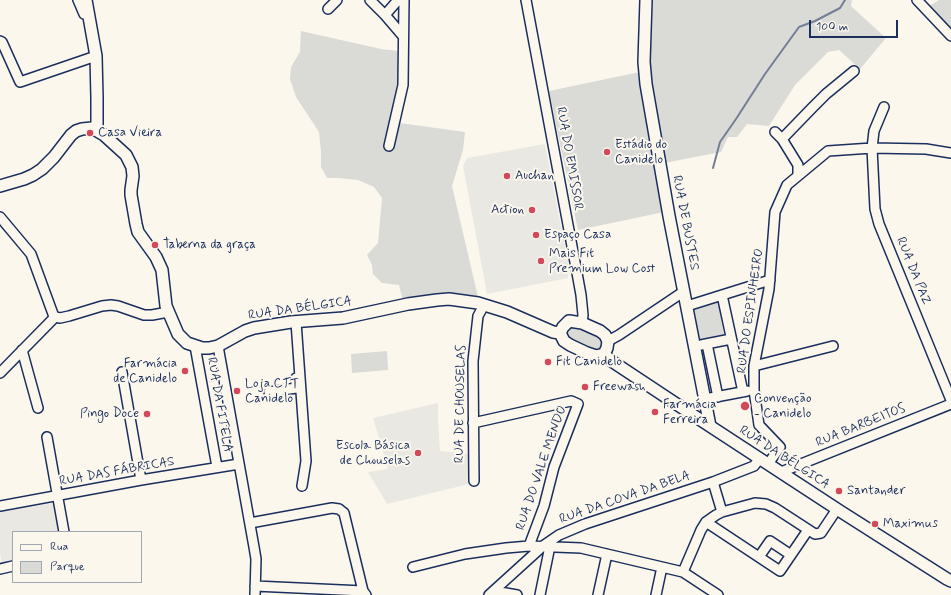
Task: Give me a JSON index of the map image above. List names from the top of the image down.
{
  "streets": {
    "main road": ["RUA DE BUSTES", "RUA DA BÉLGICA"],
    "street": [
      "RUA DO EMISSOR",
      "RUA DA PAZ",
      "RUA DO ESPINHEIRO",
      "RUA DE CHOUSELAS",
      "RUA DA FITELA",
      "RUA BARBEITOS",
      "RUA DO VALE MENDO",
      "RUA DAS FÁBRICAS",
      "RUA DA COVA DA BELA"
    ]
  },
  "crossings": [
    ["RUA DE BUSTES", "RUA DA BÉLGICA"],
    ["RUA DA PAZ", "RUA DO ESPINHEIRO"],
    ["RUA DA BÉLGICA", "RUA DO ESPINHEIRO"],
    ["RUA DA BÉLGICA", "RUA DE CHOUSELAS"],
    ["RUA DA BÉLGICA", "RUA DA FITELA"],
    ["RUA DA BÉLGICA", "RUA BARBEITOS"],
    ["RUA DA BÉLGICA", "RUA DA COVA DA BELA"],
    ["RUA DO ESPINHEIRO", "RUA DA COVA DA BELA"],
    ["RUA DE CHOUSELAS", "RUA DO VALE MENDO"],
    ["RUA DA FITELA", "RUA DAS FÁBRICAS"]
  ],
  "places": [
    "Casa Vieira",
    "Estádio do Canidelo",
    "Auchan",
    "Action",
    "Espaço Casa",
    "Taberna da graça",
    "Mais Fit Premium Low Cost",
    "Fit Canidelo",
    "Farmácia de Canidelo",
    "Freewash",
    "Loja CTT Canidelo",
    "Convenção - Canidelo",
    "Farmácia Ferreira",
    "Pingo Doce",
    "Escola Básica de Chouselas",
    "Santander",
    "Maximus"
  ],
  "legend": ["Rua", "Parque"],
  "scale_bar": "100 m"
}
